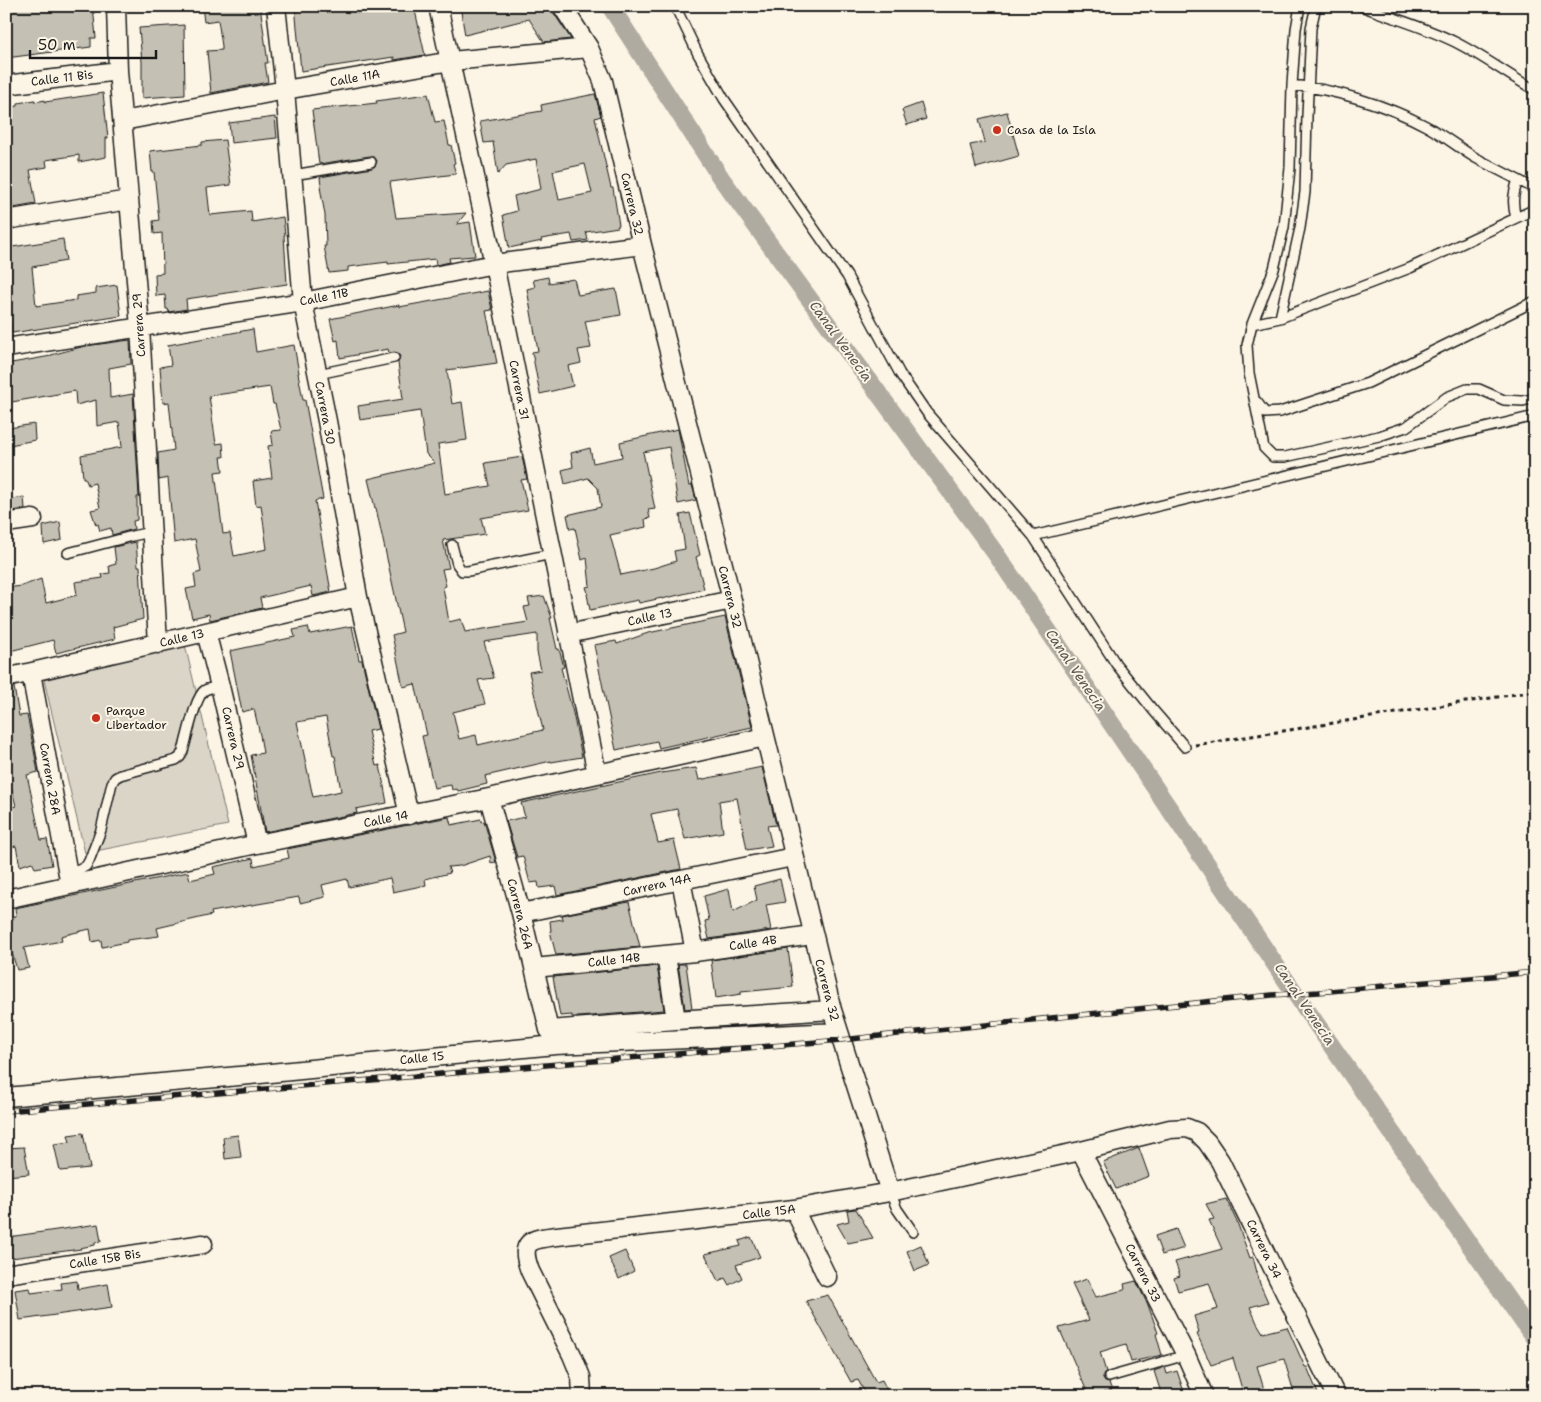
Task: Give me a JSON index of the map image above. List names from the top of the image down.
{
  "streets": {
    "street": [
      "Calle 11 Bis",
      "Calle 11A",
      "Carrera 32",
      "Calle 11B",
      "Carrera 29",
      "Carrera 31",
      "Carrera 30",
      "Calle 13",
      "Carrera 28A",
      "Calle 14",
      "Carrera 14A",
      "Carrera 26A",
      "Calle 4B",
      "Calle 14B",
      "Calle 15",
      "Calle 15A",
      "Carrera 34",
      "Calle 15B Bis",
      "Carrera 33"
    ]
  },
  "crossings": [
    ["Calle 11 Bis", "Carrera 29"],
    ["Calle 11A", "Carrera 32"],
    ["Calle 11A", "Carrera 29"],
    ["Calle 11A", "Carrera 31"],
    ["Calle 11A", "Carrera 30"],
    ["Carrera 32", "Calle 11B"],
    ["Carrera 32", "Calle 13"],
    ["Carrera 32", "Calle 14"],
    ["Carrera 32", "Carrera 14A"],
    ["Carrera 32", "Calle 4B"],
    ["Carrera 32", "Calle 15"],
    ["Carrera 32", "Calle 15A"],
    ["Calle 11B", "Carrera 29"],
    ["Calle 11B", "Carrera 31"],
    ["Calle 11B", "Carrera 30"],
    ["Carrera 29", "Calle 13"],
    ["Carrera 29", "Calle 14"],
    ["Carrera 31", "Calle 13"],
    ["Carrera 31", "Calle 14"],
    ["Carrera 30", "Calle 13"],
    ["Carrera 30", "Calle 14"],
    ["Calle 13", "Carrera 28A"],
    ["Carrera 28A", "Calle 14"],
    ["Calle 14", "Carrera 26A"],
    ["Carrera 14A", "Carrera 26A"],
    ["Carrera 26A", "Calle 14B"],
    ["Calle 4B", "Calle 14B"],
    ["Calle 15A", "Carrera 34"],
    ["Calle 15A", "Carrera 33"]
  ],
  "water": ["Canal Venecia"],
  "places": ["Casa de la Isla", "Parque Libertador"],
  "scale_bar": "50 m"
}
